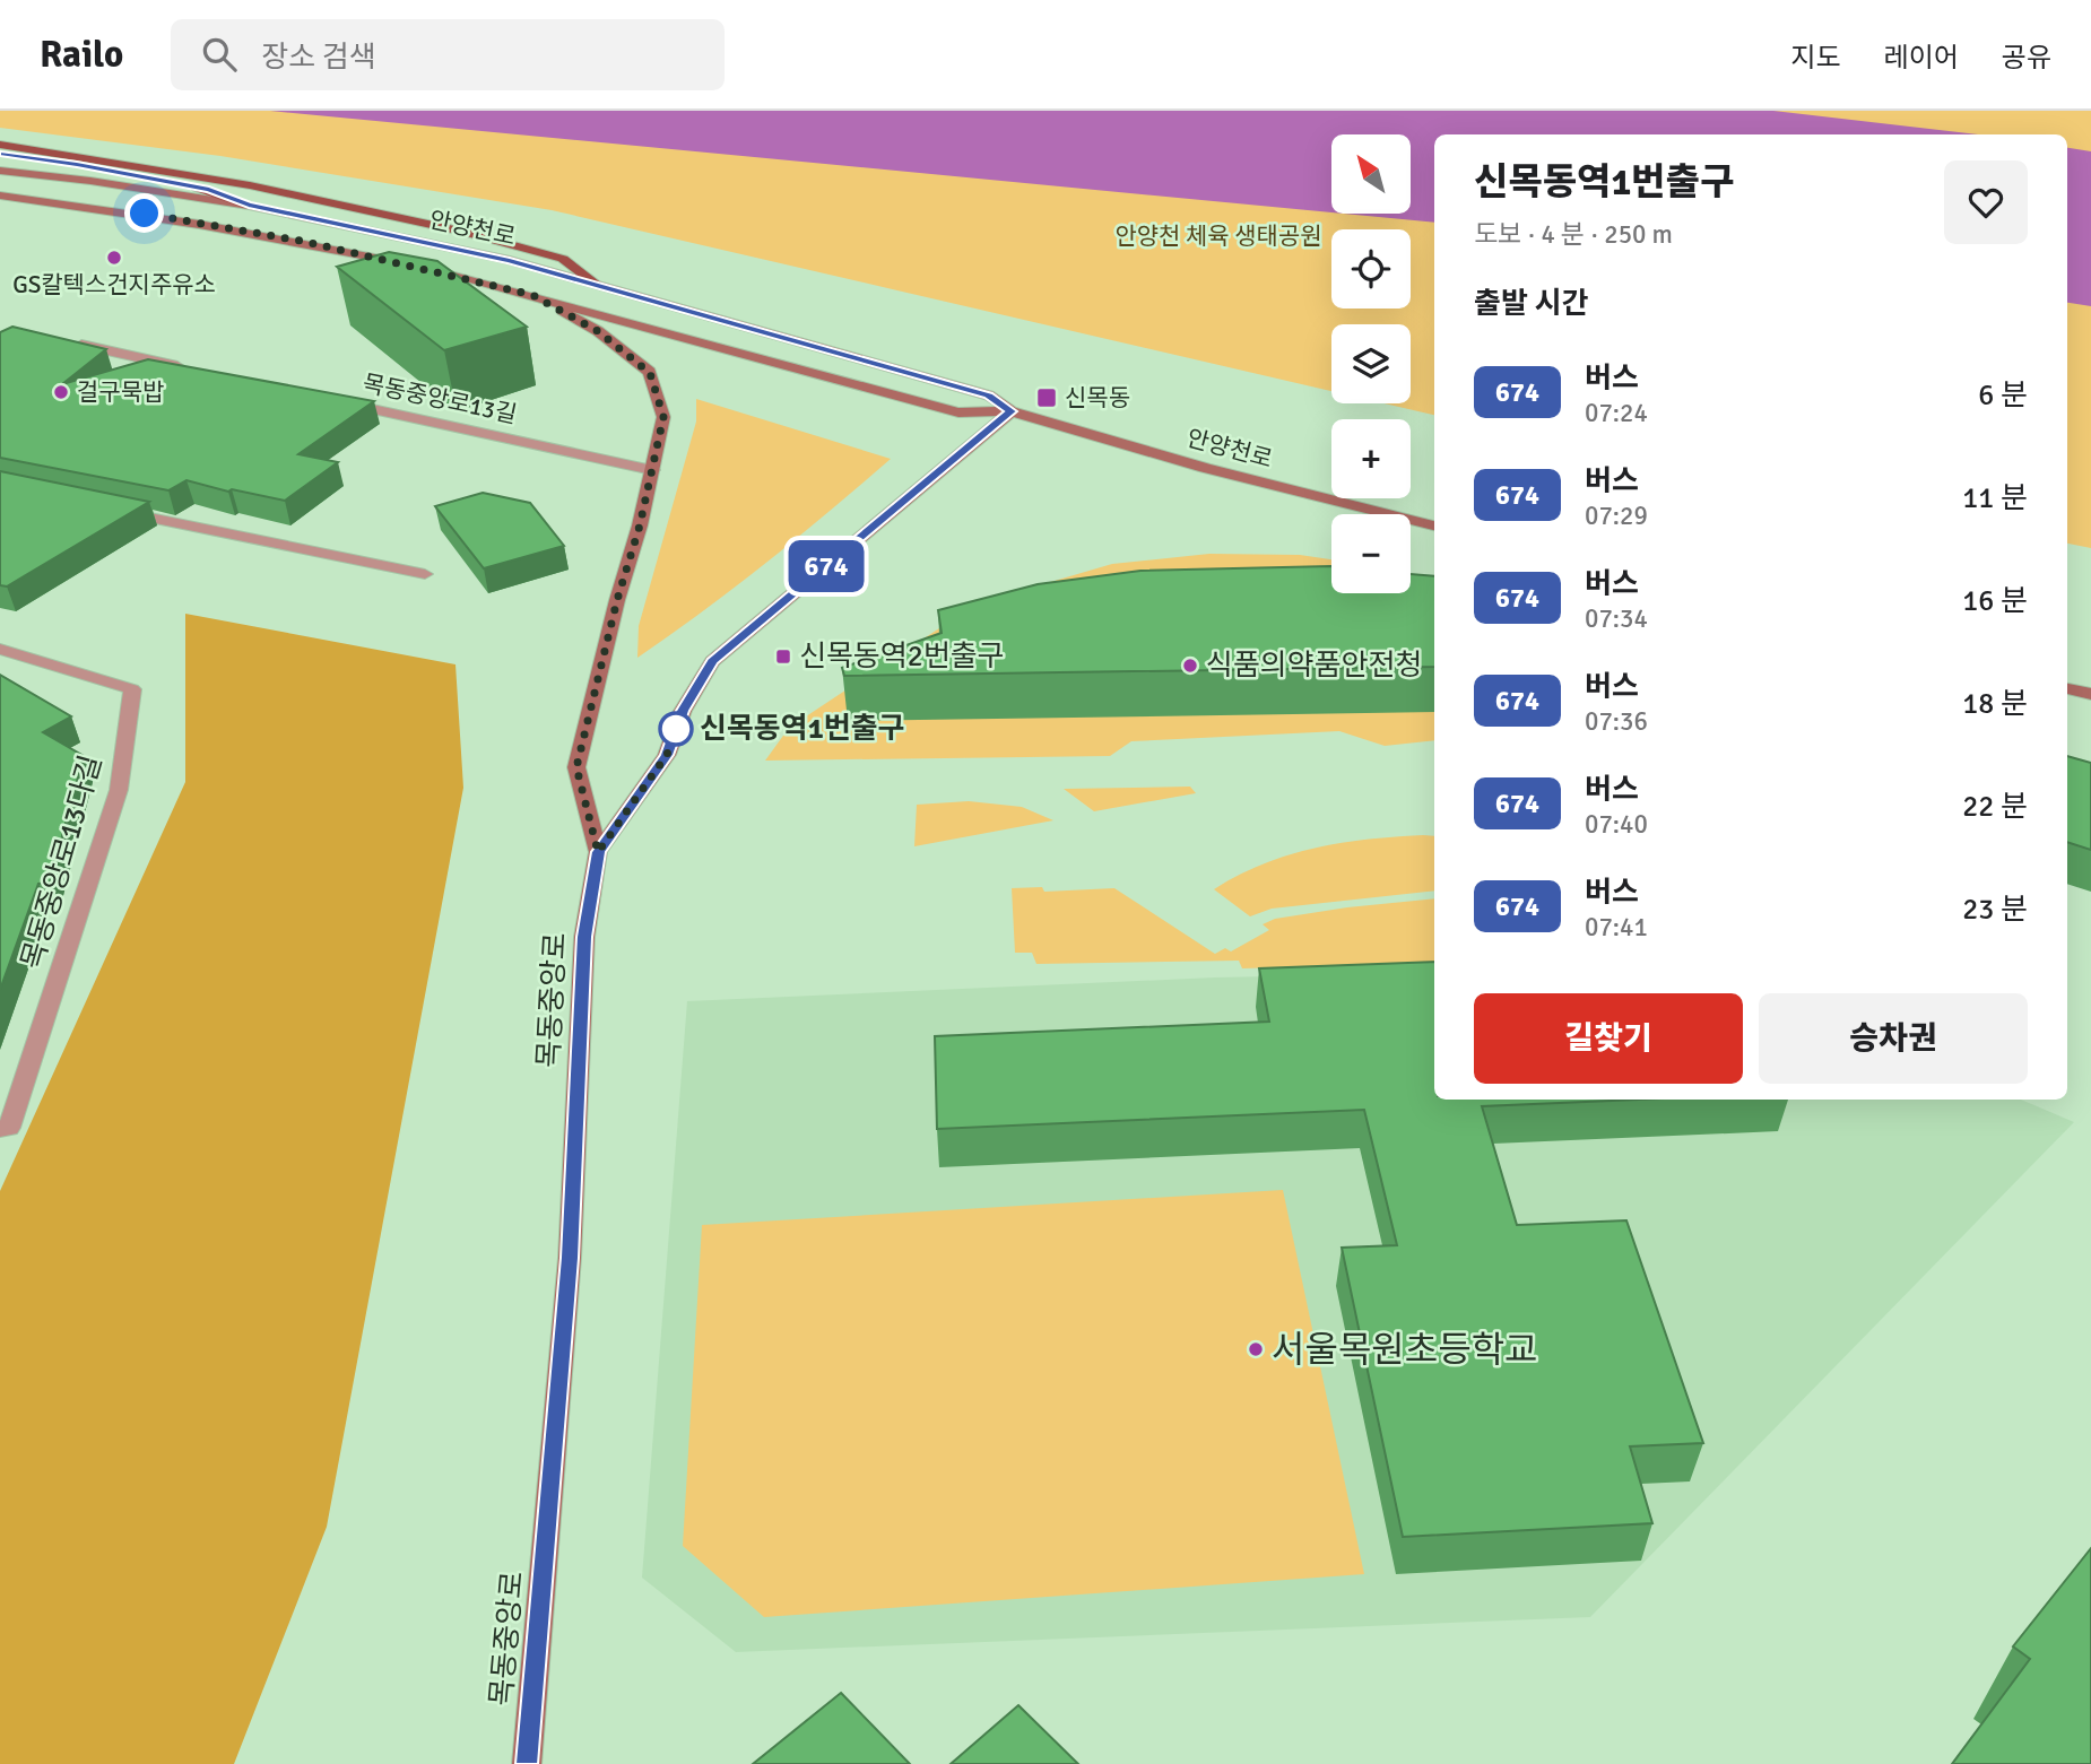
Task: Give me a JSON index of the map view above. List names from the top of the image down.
{
  "streets": {
    "main road": ["안양천로", "목동중앙로"],
    "street": ["목동중앙로13길", "목동중앙로13다길"]
  },
  "crossings": [
    ["안양천로", "목동중앙로"]
  ],
  "parks": ["안양천 체육 생태공원"],
  "places": {
    "other": [
      "GS칼텍스건지주유소",
      "걸구묵밥",
      "식품의약품안전청",
      "신목동역1번출구",
      "서울목원초등학교"
    ],
    "transit": ["신목동", "신목동역2번출구"]
  },
  "lines": ["bus line 674"],
  "north": "top left",
  "page": {
    "header": "Railo",
    "search": "장소 검색",
    "nav": ["지도", "레이어", "공유"],
    "on_map": "674",
    "map_buttons": ["+", "−"],
    "heading": [
      ["신목동역1번출구", "도보 · 4 분 · 250 m"],
      "출발 시간"
    ],
    "list": [
      {
        "mark": "674",
        "name": "버스",
        "note": "07:24",
        "value": "6 분"
      },
      {
        "mark": "674",
        "name": "버스",
        "note": "07:29",
        "value": "11 분"
      },
      {
        "mark": "674",
        "name": "버스",
        "note": "07:34",
        "value": "16 분"
      },
      {
        "mark": "674",
        "name": "버스",
        "note": "07:36",
        "value": "18 분"
      },
      {
        "mark": "674",
        "name": "버스",
        "note": "07:40",
        "value": "22 분"
      },
      {
        "mark": "674",
        "name": "버스",
        "note": "07:41",
        "value": "23 분"
      }
    ],
    "buttons": ["길찾기", "승차권"]
  }
}
